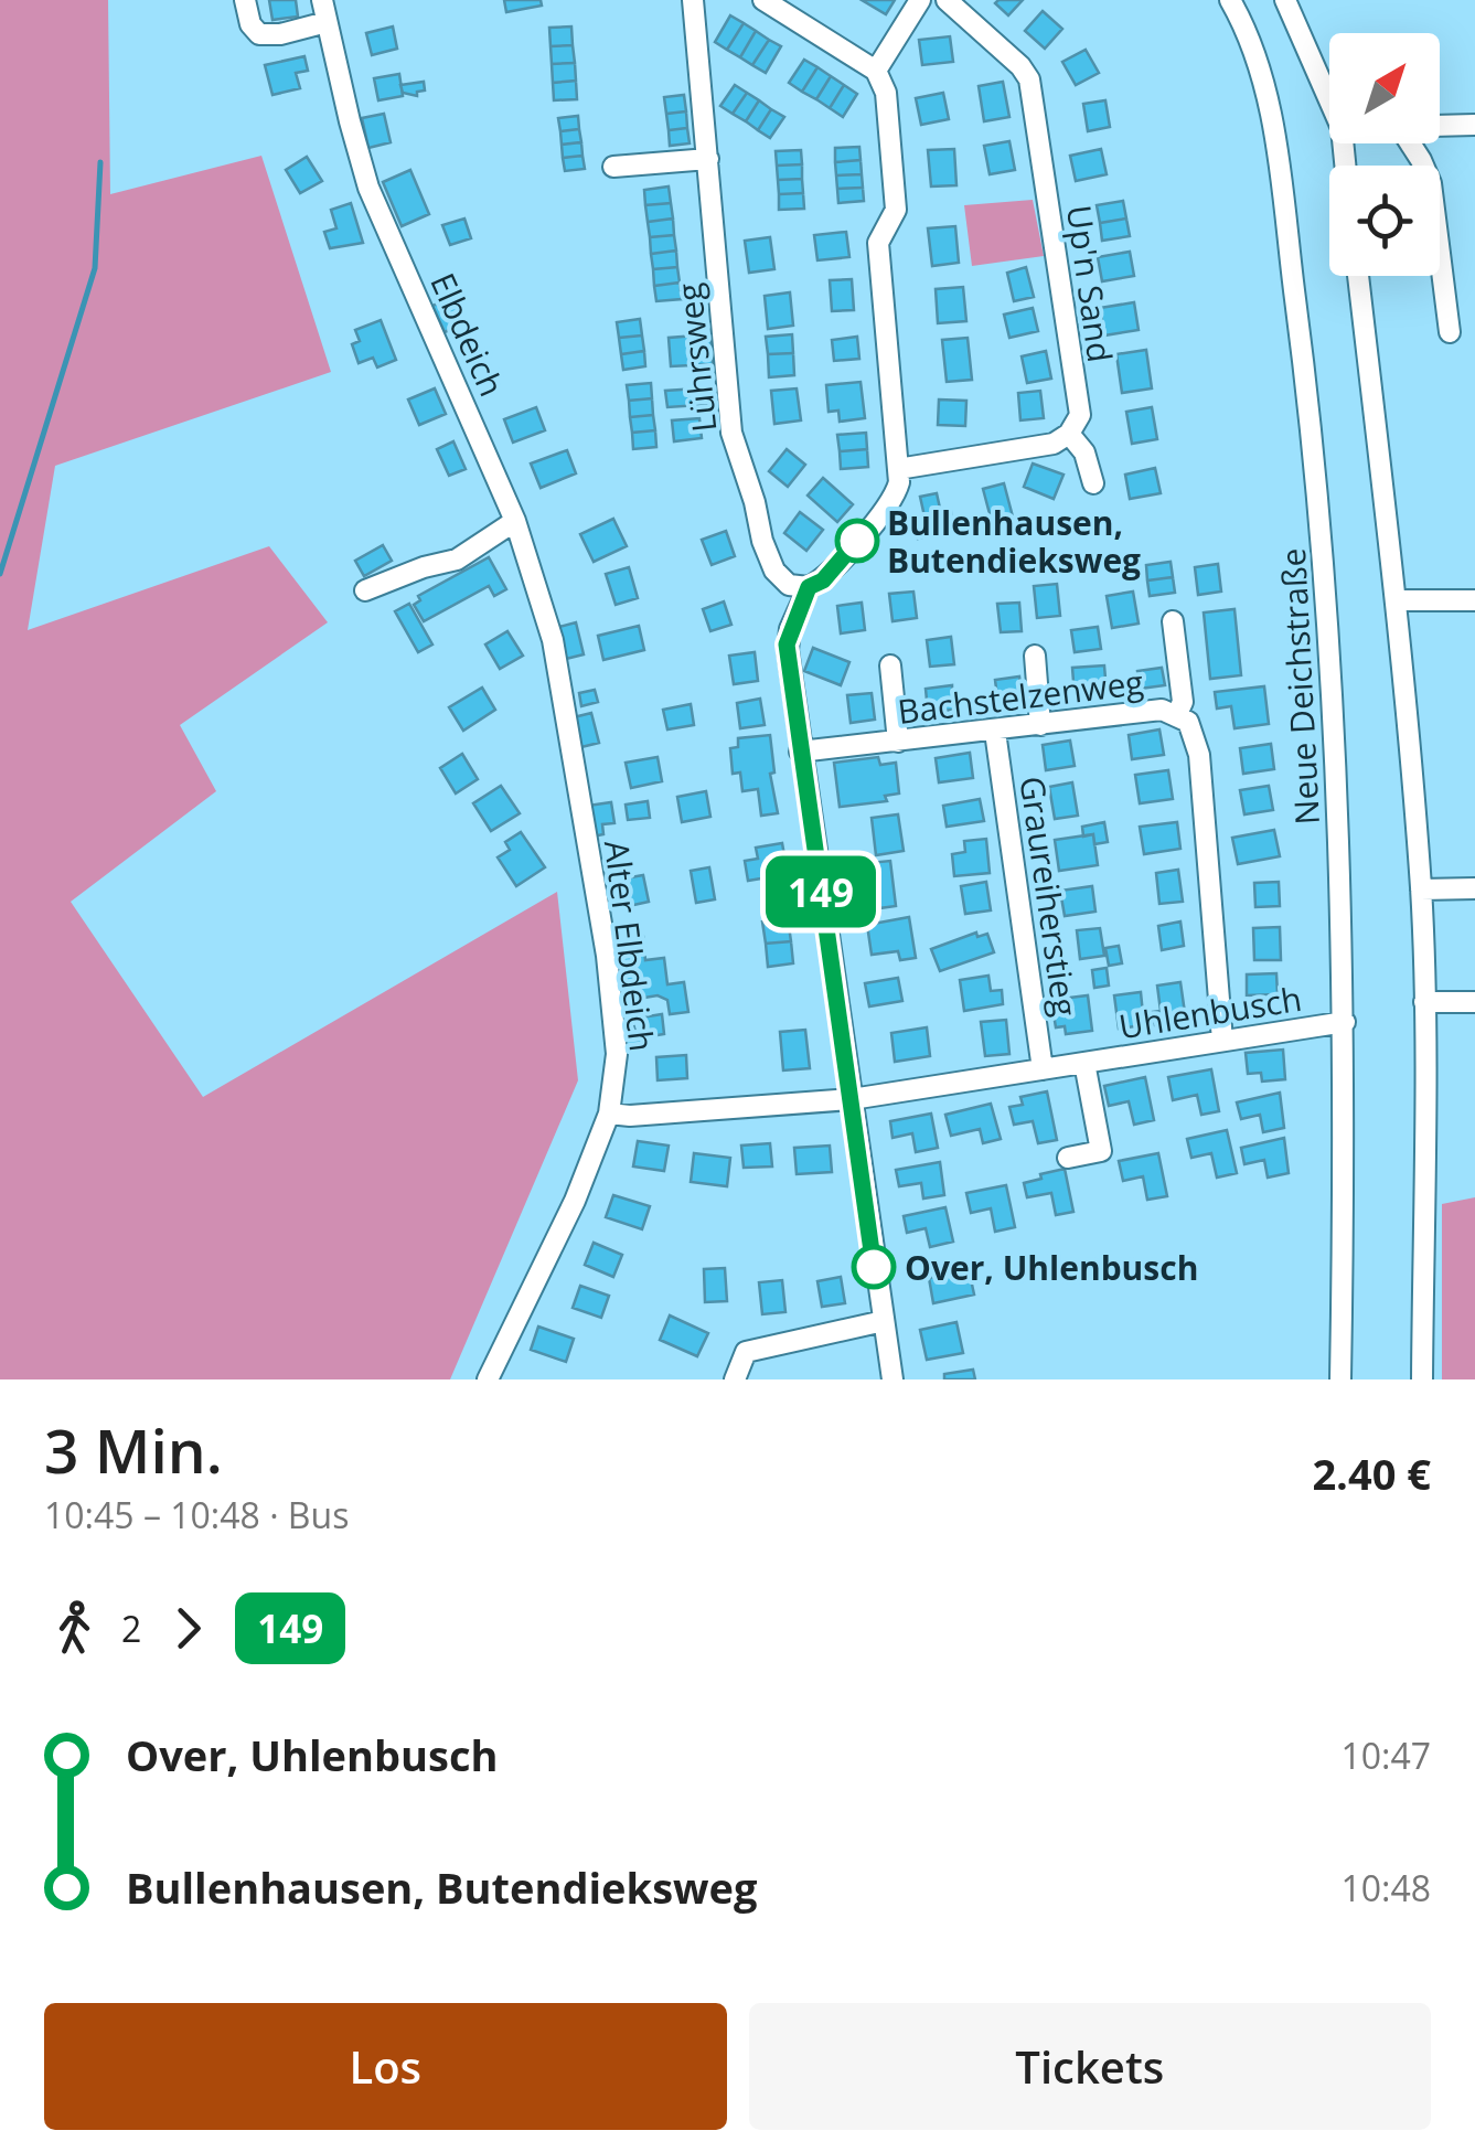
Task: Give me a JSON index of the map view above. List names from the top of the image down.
{
  "streets": {
    "street": [
      "Up'n Sand",
      "Elbdeich",
      "Lührsweg",
      "Neue Deichstraße",
      "Bachstelzenweg",
      "Graureiherstieg",
      "Alter Elbdeich",
      "Uhlenbusch"
    ]
  },
  "crossings": [
    ["Elbdeich", "Alter Elbdeich"],
    ["Neue Deichstraße", "Uhlenbusch"],
    ["Bachstelzenweg", "Graureiherstieg"],
    ["Bachstelzenweg", "Uhlenbusch"],
    ["Graureiherstieg", "Uhlenbusch"],
    ["Alter Elbdeich", "Uhlenbusch"]
  ],
  "places": ["Bullenhausen, Butendieksweg", "Over, Uhlenbusch"],
  "lines": ["bus line 149"],
  "north": "top right",
  "page": {
    "on_map": "149",
    "heading": ["3 Min.", "10:45 – 10:48 · Bus", "2.40 €"],
    "legs": ["2", "149"],
    "list": [
      {
        "name": "Over, Uhlenbusch",
        "value": "10:47"
      },
      {
        "name": "Bullenhausen, Butendieksweg",
        "value": "10:48"
      }
    ],
    "buttons": ["Los", "Tickets"]
  }
}
